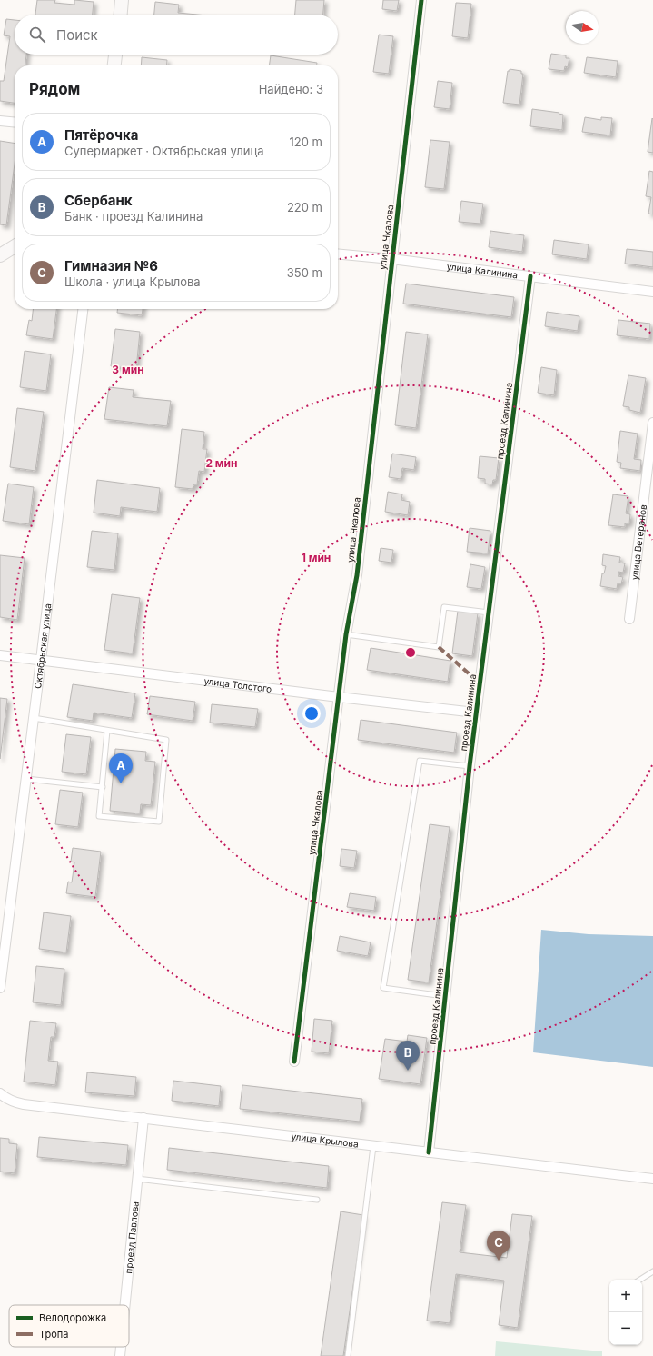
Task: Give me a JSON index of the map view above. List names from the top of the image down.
{
  "streets": {
    "street": [
      "улица Чкалова",
      "улица Калинина",
      "проезд Калинина",
      "улица Ветеранов",
      "Октябрьская улица",
      "улица Толстого",
      "улица Крылова",
      "проезд Павлова"
    ]
  },
  "crossings": [
    ["улица Чкалова", "улица Калинина"],
    ["улица Чкалова", "улица Толстого"],
    ["улица Калинина", "проезд Калинина"],
    ["проезд Калинина", "улица Толстого"],
    ["проезд Калинина", "улица Крылова"],
    ["Октябрьская улица", "улица Толстого"],
    ["улица Крылова", "проезд Павлова"]
  ],
  "legend": ["Велодорожка", "Тропа"],
  "north": "right",
  "page": {
    "search": "Поиск",
    "heading": ["Рядом", "Найдено: 3"],
    "list": [
      {
        "mark": "A",
        "name": "Пятёрочка",
        "note": "Супермаркет · Октябрьская улица",
        "value": "120 m"
      },
      {
        "mark": "B",
        "name": "Сбербанк",
        "note": "Банк · проезд Калинина",
        "value": "220 m"
      },
      {
        "mark": "C",
        "name": "Гимназия №6",
        "note": "Школа · улица Крылова",
        "value": "350 m"
      }
    ],
    "pins": ["A", "B", "C"],
    "map_buttons": ["+", "−"]
  },
  "rings": ["3 мин", "2 мин", "1 мин"]
}
